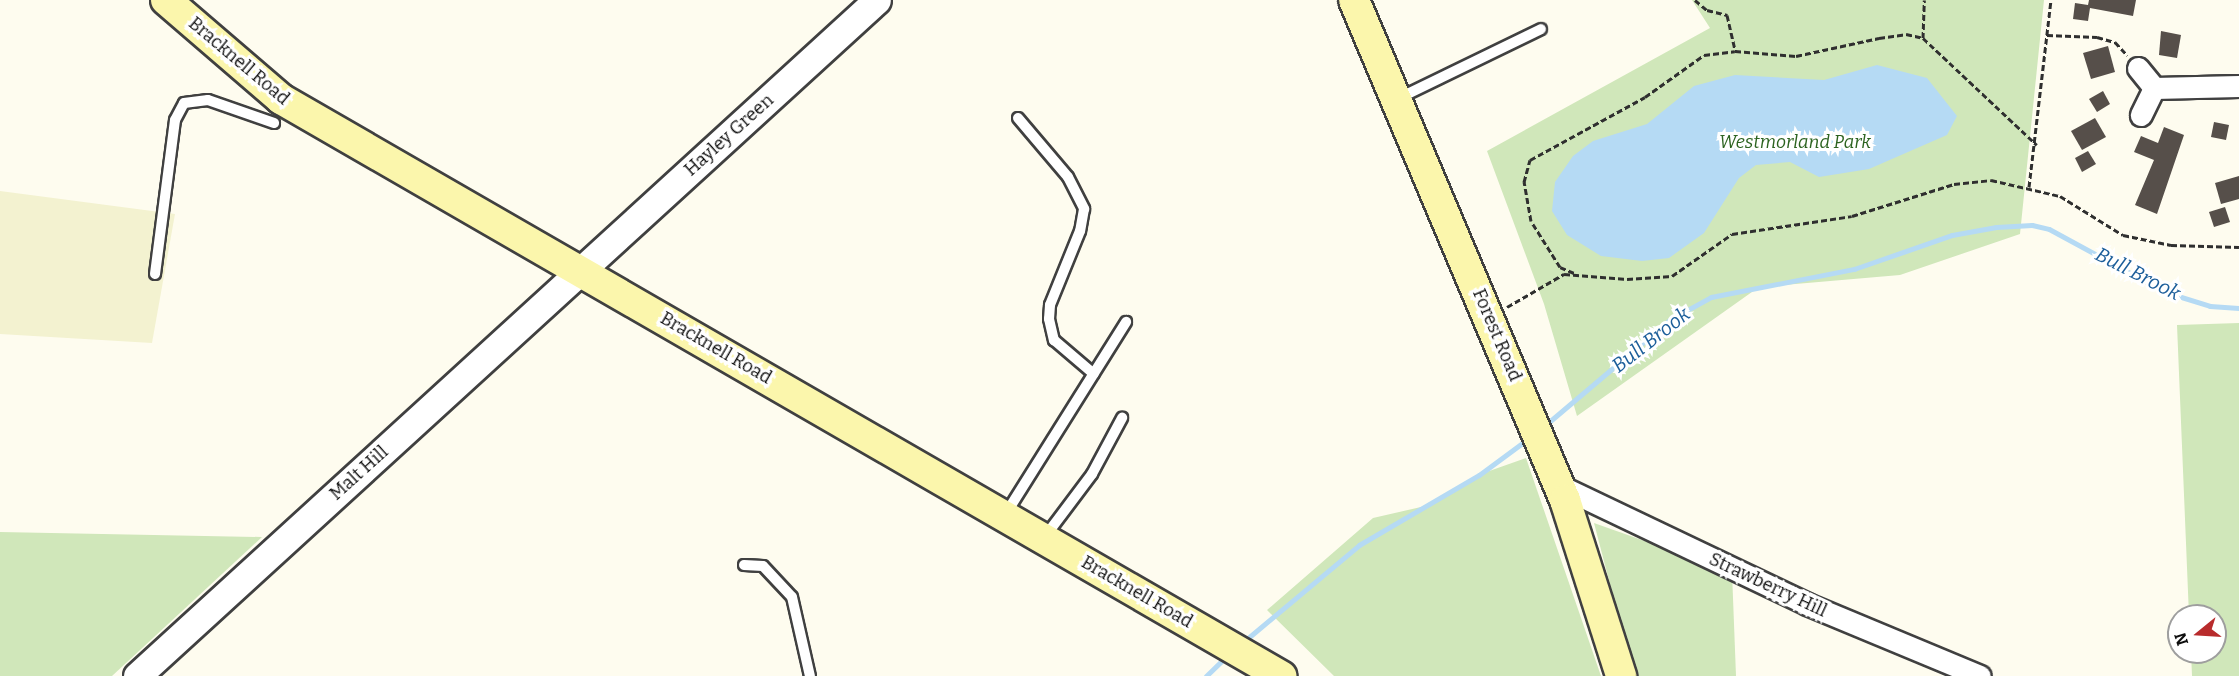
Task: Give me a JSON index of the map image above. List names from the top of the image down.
{
  "streets": {
    "main road": ["Bracknell Road", "Forest Road"],
    "street": ["Hayley Green", "Malt Hill", "Strawberry Hill"]
  },
  "crossings": [
    ["Bracknell Road", "Hayley Green"],
    ["Bracknell Road", "Malt Hill"],
    ["Hayley Green", "Malt Hill"],
    ["Forest Road", "Strawberry Hill"]
  ],
  "water": ["Bull Brook"],
  "parks": ["Westmorland Park"],
  "north": "left"
}
